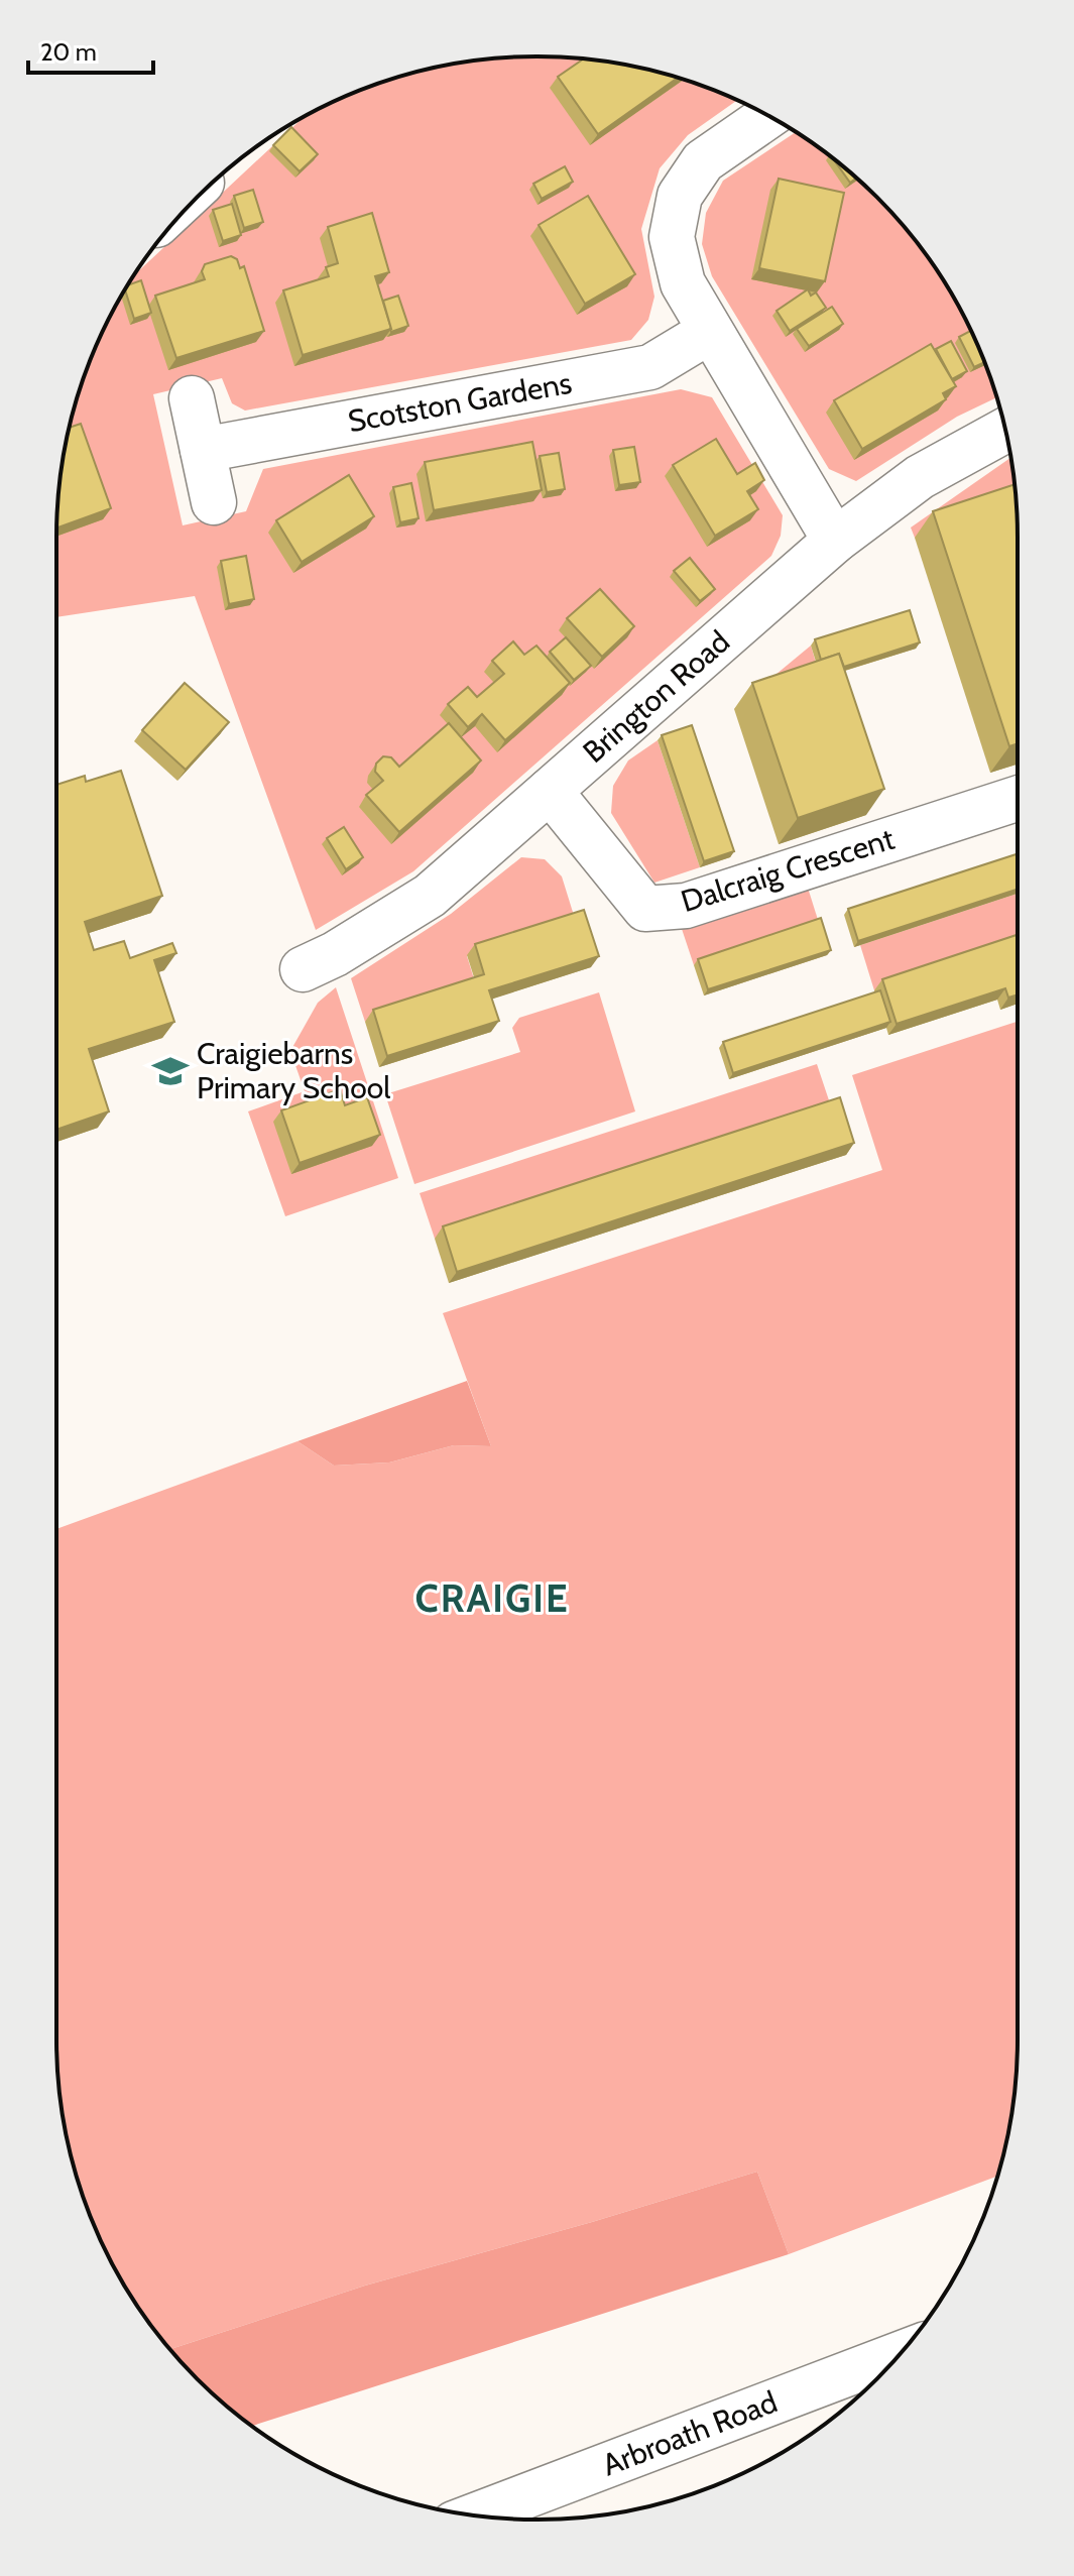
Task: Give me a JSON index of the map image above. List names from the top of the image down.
{
  "streets": {
    "street": [
      "Scotston Gardens",
      "Brington Road",
      "Dalcraig Crescent",
      "Arbroath Road"
    ]
  },
  "crossings": [
    ["Brington Road", "Dalcraig Crescent"]
  ],
  "districts": ["CRAIGIE"],
  "places": {
    "school or university": ["Craigiebarns Primary School"]
  },
  "scale_bar": "20 m"
}
